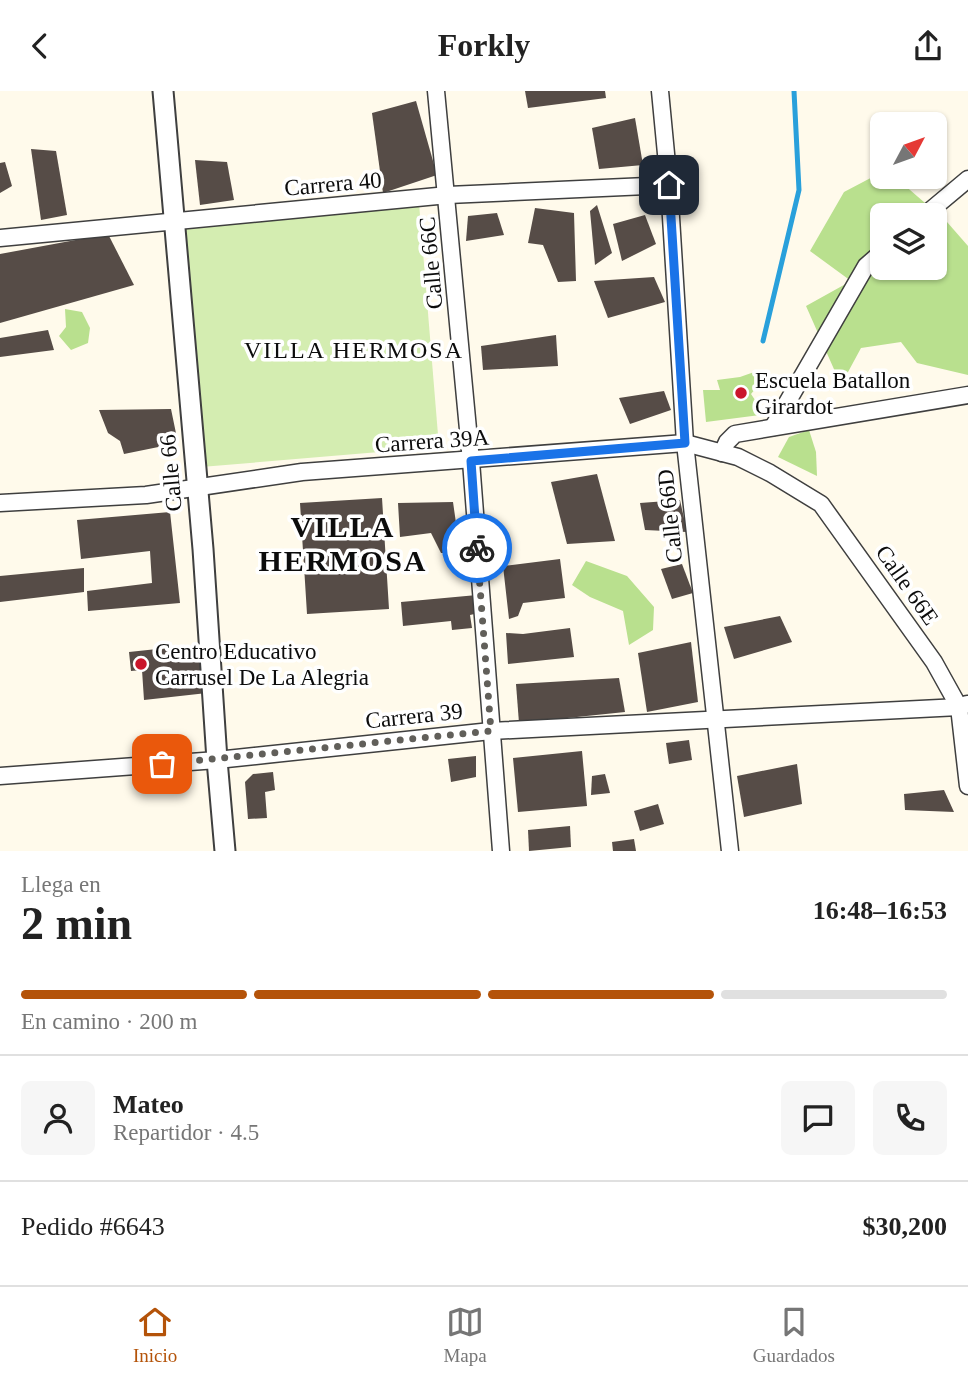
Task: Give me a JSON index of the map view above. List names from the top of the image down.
{
  "streets": {
    "street": [
      "Carrera 40",
      "Calle 66C",
      "Carrera 39A",
      "Calle 66",
      "Calle 66D",
      "Calle 66E",
      "Carrera 39"
    ]
  },
  "crossings": [
    ["Carrera 40", "Calle 66C"],
    ["Carrera 40", "Calle 66"],
    ["Carrera 40", "Calle 66D"],
    ["Calle 66C", "Carrera 39A"],
    ["Calle 66C", "Carrera 39"],
    ["Carrera 39A", "Calle 66"],
    ["Carrera 39A", "Calle 66D"],
    ["Carrera 39A", "Calle 66E"],
    ["Calle 66", "Carrera 39"],
    ["Calle 66D", "Carrera 39"],
    ["Calle 66E", "Carrera 39"]
  ],
  "districts": ["VILLA HERMOSA", "VILLA HERMOSA"],
  "places": ["Escuela Batallon Girardot", "Centro Educativo Carrusel De La Alegria"],
  "north": "top right",
  "page": {
    "header": "Forkly",
    "heading": ["2 min", "Llega en", "16:48–16:53"],
    "panel": [
      "Mateo",
      "Repartidor · 4.5",
      "Pedido #6643",
      "$30,200"
    ],
    "bar": "En camino · 200 m",
    "tabs": ["Inicio", "Mapa", "Guardados"]
  }
}
